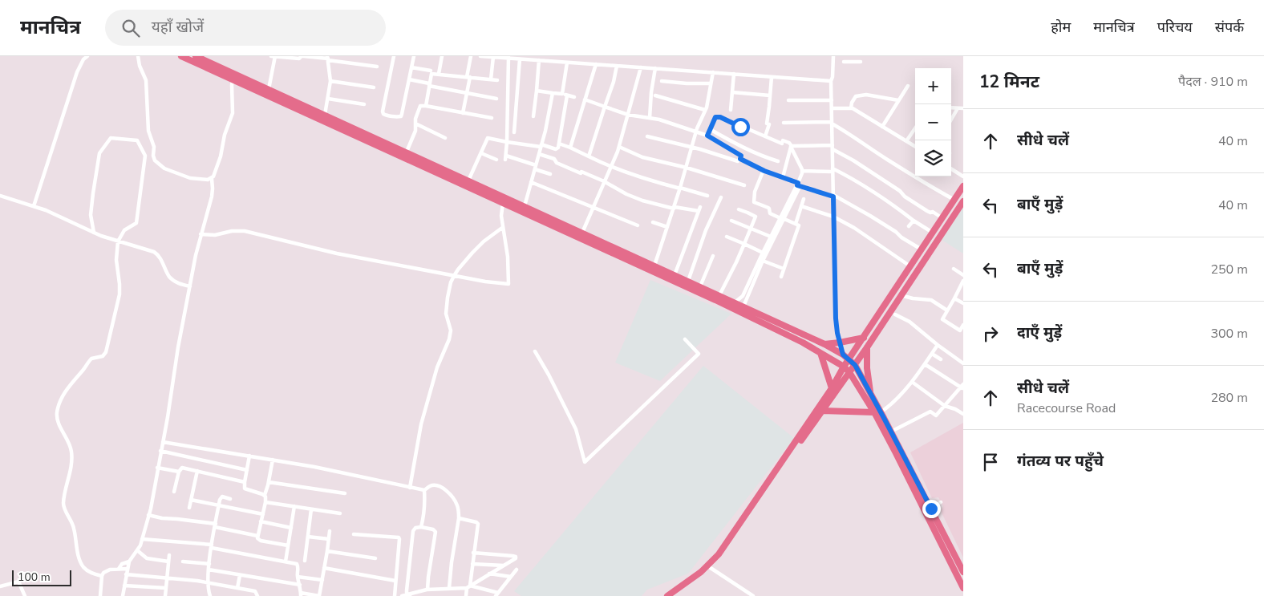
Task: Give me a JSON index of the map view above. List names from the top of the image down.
{
  "scale_bar": "100 m",
  "page": {
    "header": "मानचित्र",
    "search": "यहाँ खोजें",
    "nav": [
      "होम",
      "मानचित्र",
      "परिचय",
      "संपर्क"
    ],
    "heading": ["12 मिनट", "पैदल · 910 m"],
    "map_buttons": ["+", "−"],
    "list": [
      ["सीधे चलें", "40 m"],
      ["बाएँ मुड़ें", "40 m"],
      ["बाएँ मुड़ें", "250 m"],
      ["दाएँ मुड़ें", "300 m"],
      ["सीधे चलें", "Racecourse Road", "280 m"],
      "गंतव्य पर पहुँचे"
    ],
    "scale": "100 m"
  }
}
